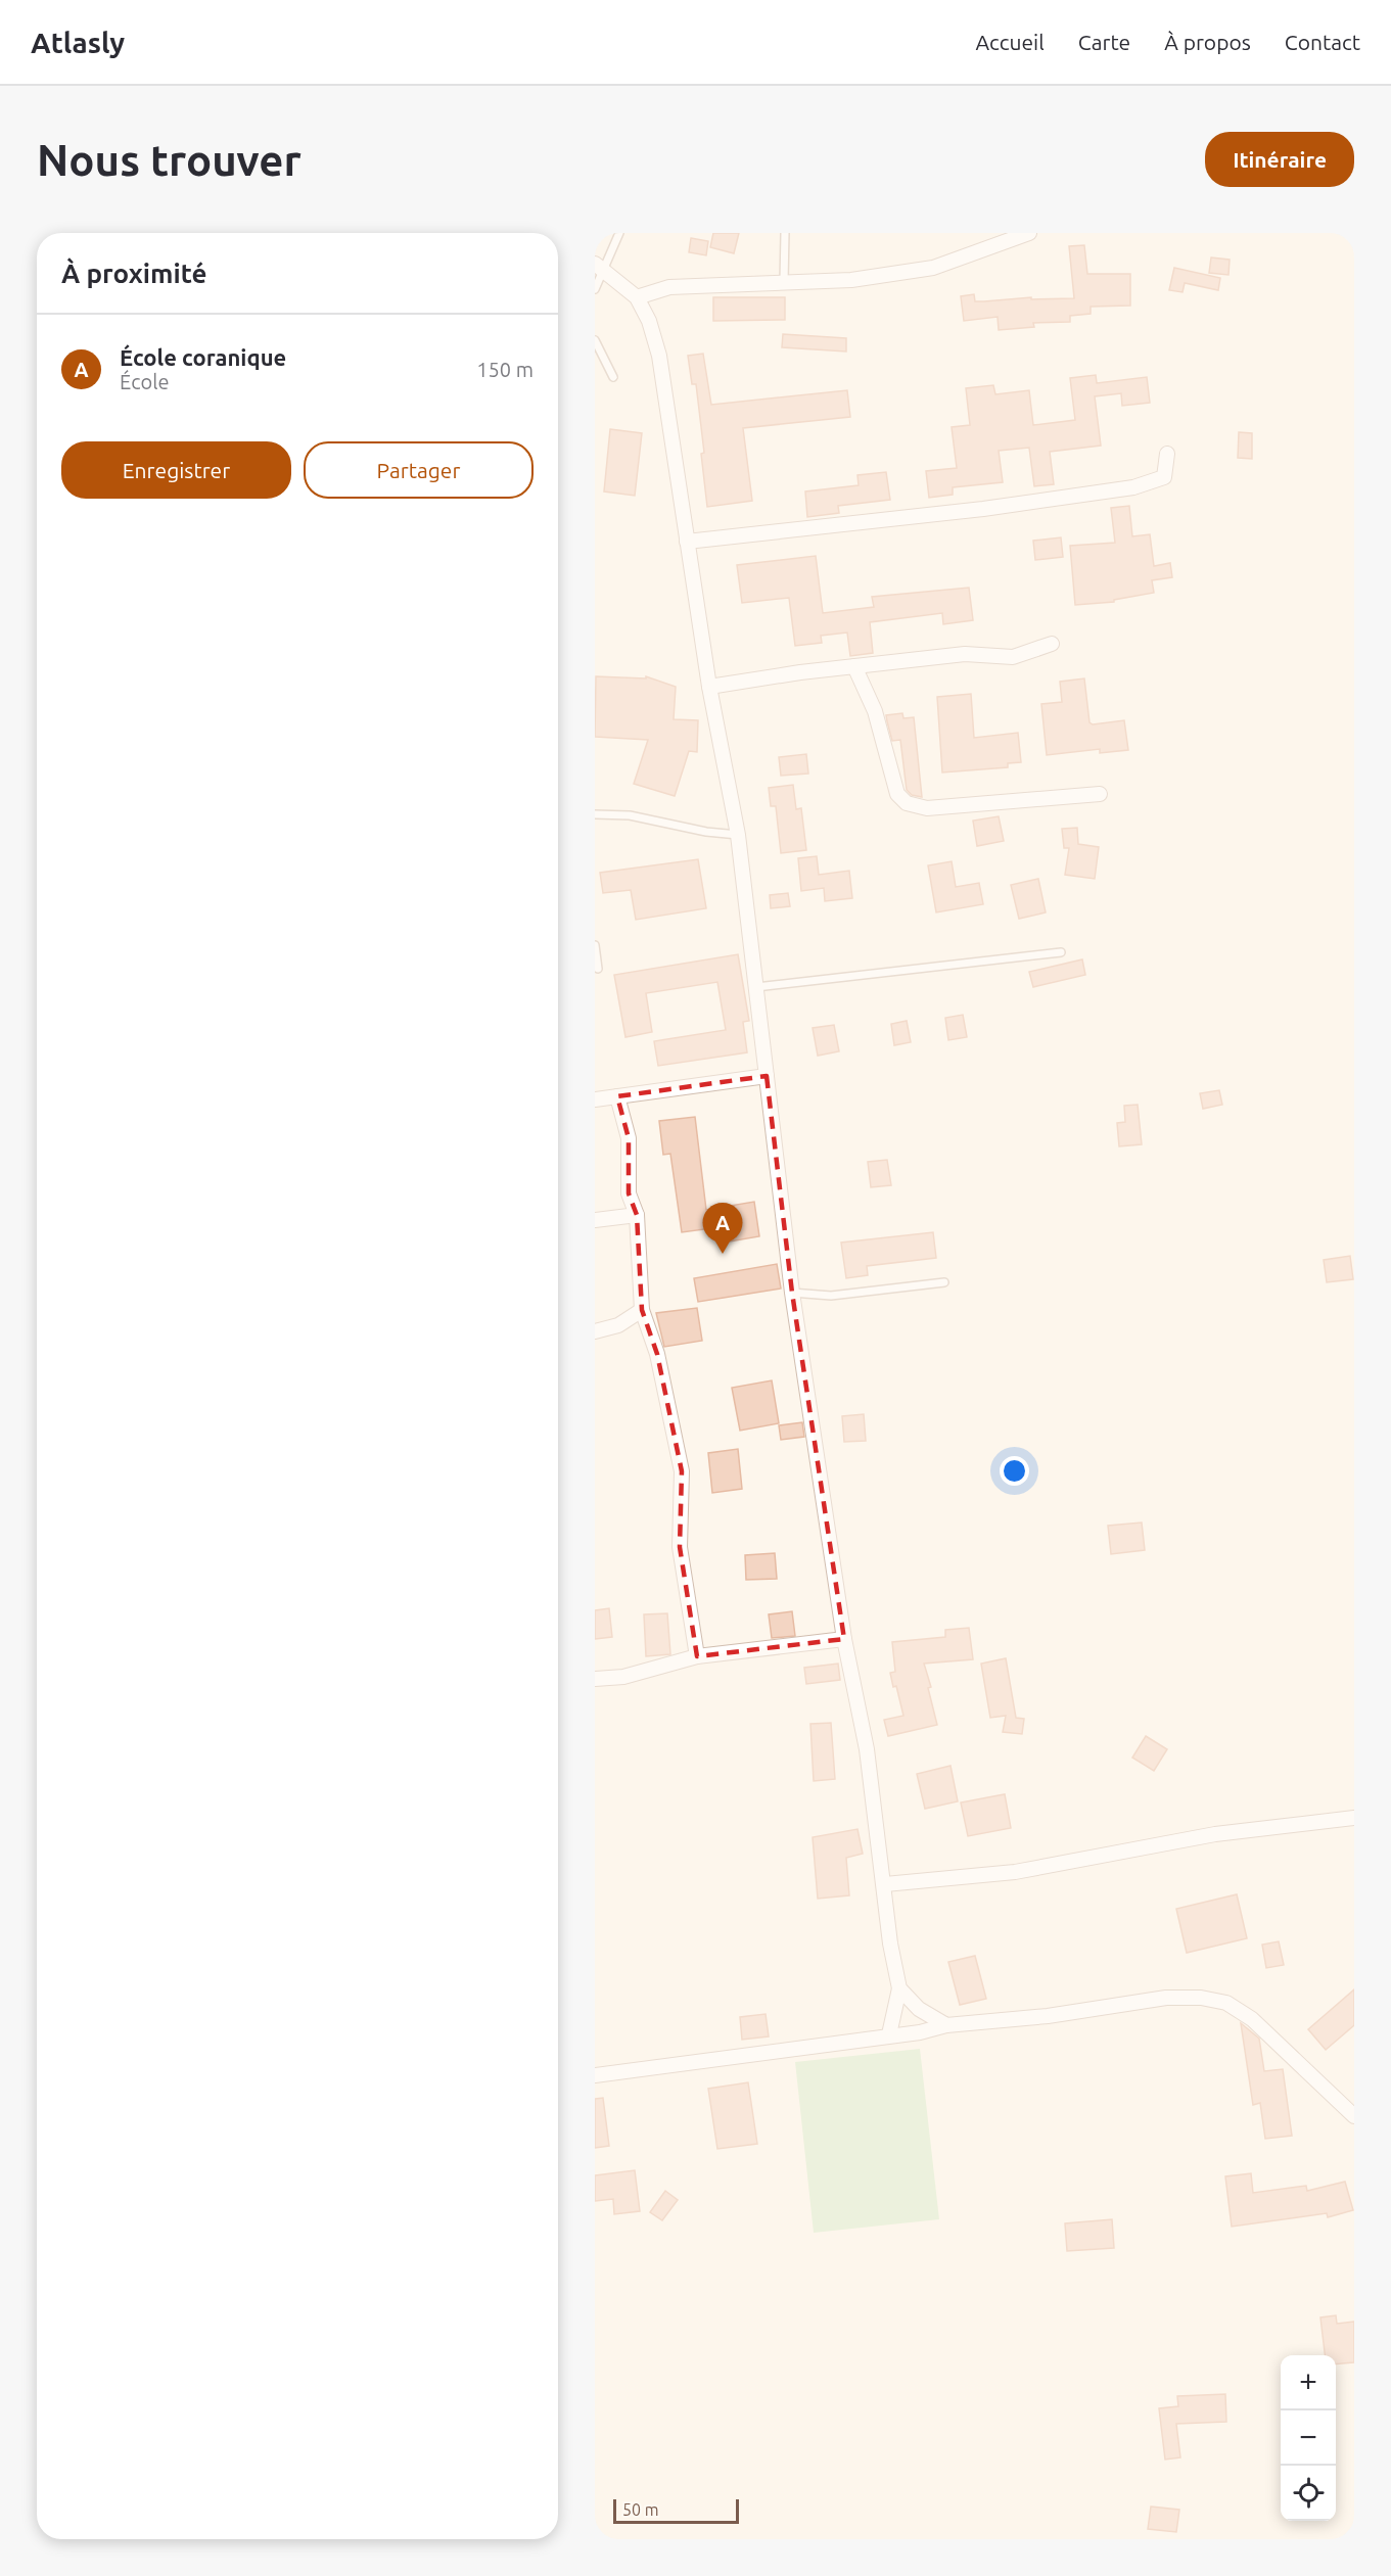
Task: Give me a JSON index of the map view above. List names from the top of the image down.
{
  "scale_bar": "50 m",
  "page": {
    "header": "Atlasly",
    "nav": [
      "Accueil",
      "Carte",
      "À propos",
      "Contact"
    ],
    "buttons": [
      "Itinéraire",
      ["Enregistrer", "Partager"]
    ],
    "title": "Nous trouver",
    "heading": "À proximité",
    "list": [
      {
        "mark": "A",
        "name": "École coranique",
        "note": "École",
        "value": "150 m"
      }
    ],
    "pins": "A",
    "map_buttons": ["+", "−"],
    "scale": "50 m"
  }
}
